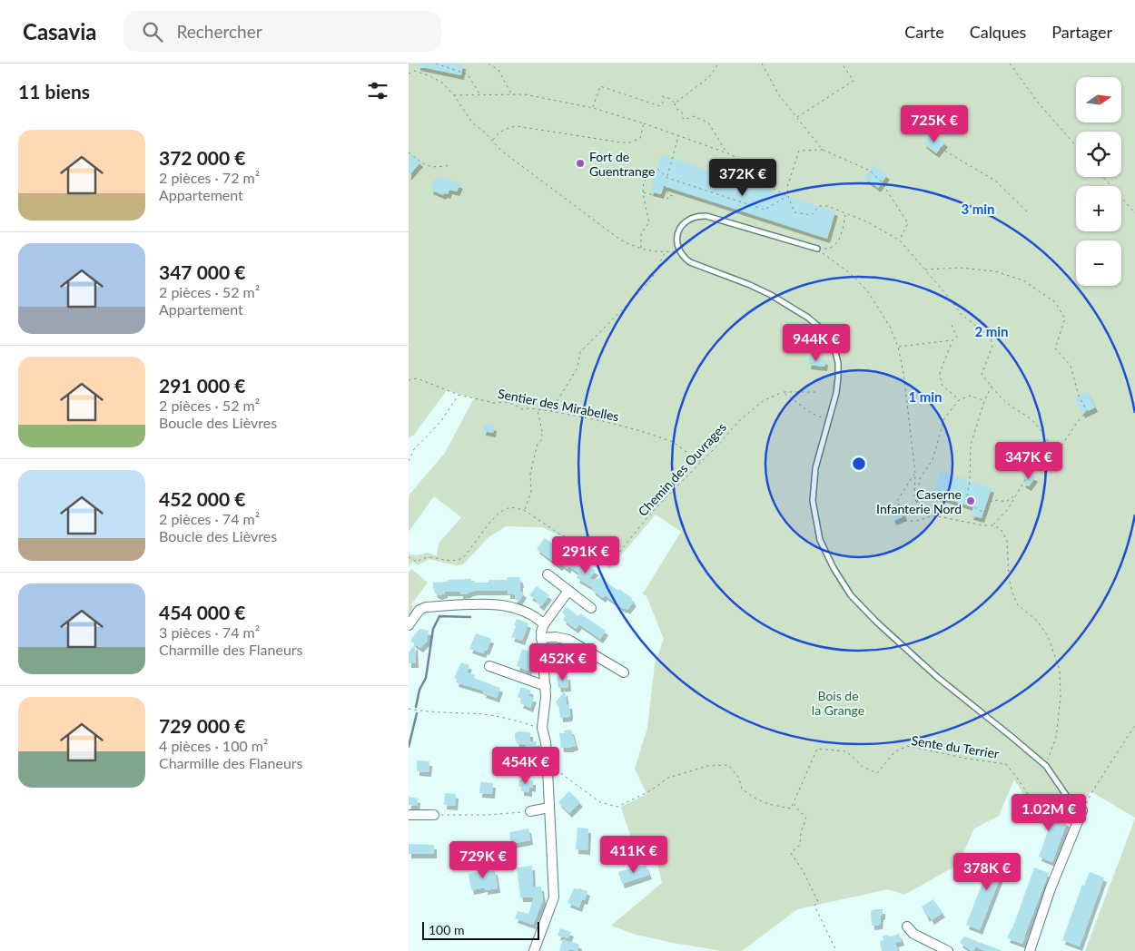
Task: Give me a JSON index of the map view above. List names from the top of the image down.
{
  "streets": {
    "path": ["Sentier des Mirabelles", "Chemin des Ouvrages", "Sente du Terrier"]
  },
  "crossings": [
    ["Sentier des Mirabelles", "Chemin des Ouvrages"]
  ],
  "parks": ["Bois de la Grange"],
  "places": ["Fort de Guentrange", "Caserne Infanterie Nord"],
  "scale_bar": "100 m",
  "north": "right",
  "page": {
    "header": "Casavia",
    "search": "Rechercher",
    "nav": ["Carte", "Calques", "Partager"],
    "heading": "11 biens",
    "map_buttons": ["+", "−"],
    "price": [
      "725K €",
      "372K €",
      "944K €",
      "347K €",
      "291K €",
      "452K €",
      "454K €",
      "1.02M €",
      "411K €",
      "729K €",
      "378K €"
    ],
    "list": [
      {
        "name": "372 000 €",
        "note": "2 pièces · 72 m² · Appartement"
      },
      {
        "name": "347 000 €",
        "note": "2 pièces · 52 m² · Appartement"
      },
      {
        "name": "291 000 €",
        "note": "2 pièces · 52 m² · Boucle des Lièvres"
      },
      {
        "name": "452 000 €",
        "note": "2 pièces · 74 m² · Boucle des Lièvres"
      },
      {
        "name": "454 000 €",
        "note": "3 pièces · 74 m² · Charmille des Flaneurs"
      },
      {
        "name": "729 000 €",
        "note": "4 pièces · 100 m² · Charmille des Flaneurs"
      }
    ],
    "scale": "100 m"
  },
  "rings": ["3 min", "2 min", "1 min"]
}
